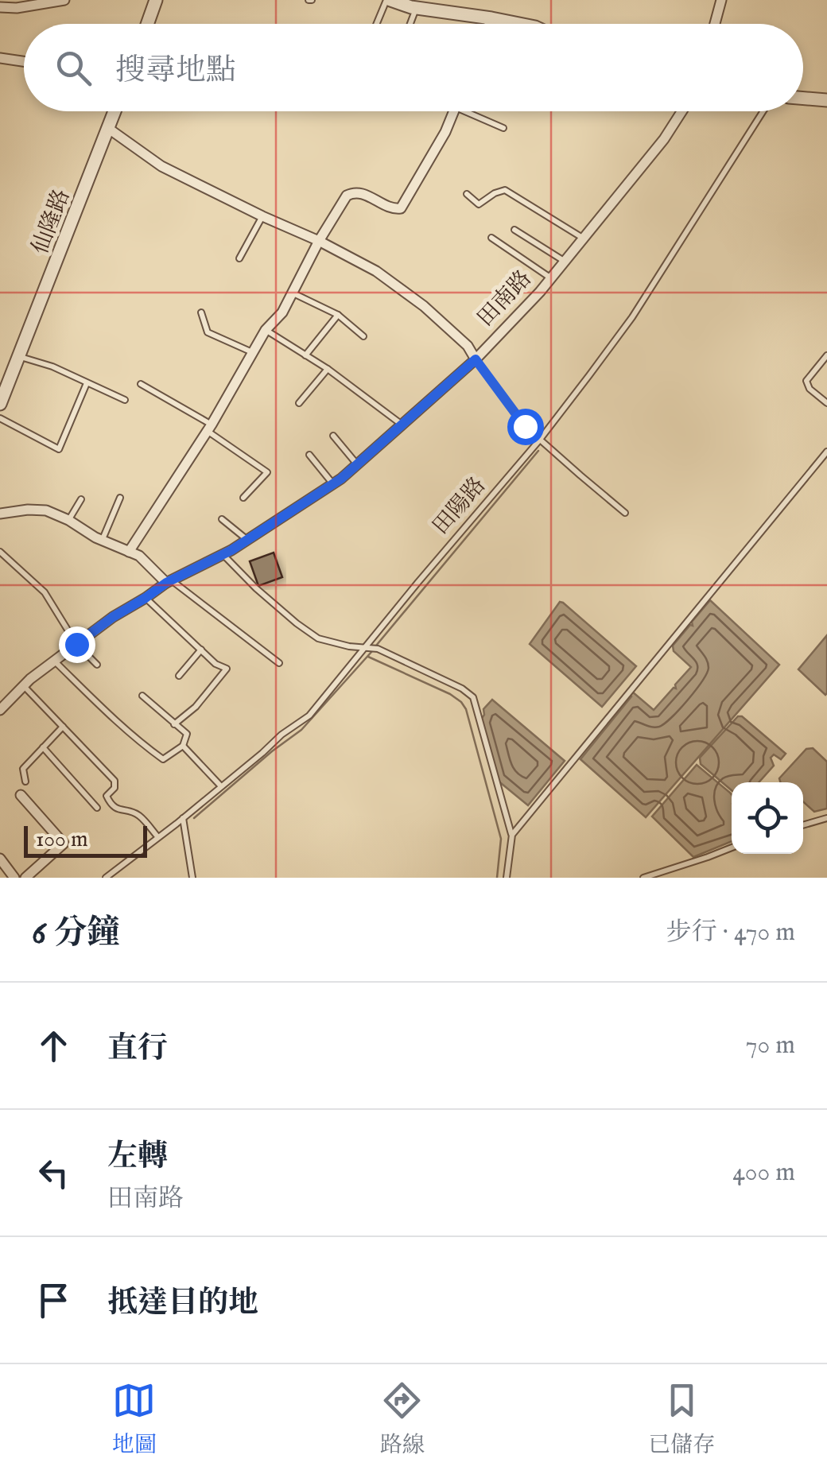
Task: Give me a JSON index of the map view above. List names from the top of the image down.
{
  "streets": {
    "street": ["仙隆路", "田南路"],
    "lane": ["田陽路"]
  },
  "scale_bar": "100 m",
  "page": {
    "search": "搜尋地點",
    "scale": "100 m",
    "heading": ["6 分鐘", "步行 · 470 m"],
    "list": [
      ["直行", "70 m"],
      ["左轉", "田南路", "400 m"],
      "抵達目的地"
    ],
    "nav": ["地圖", "路線", "已儲存"]
  }
}
